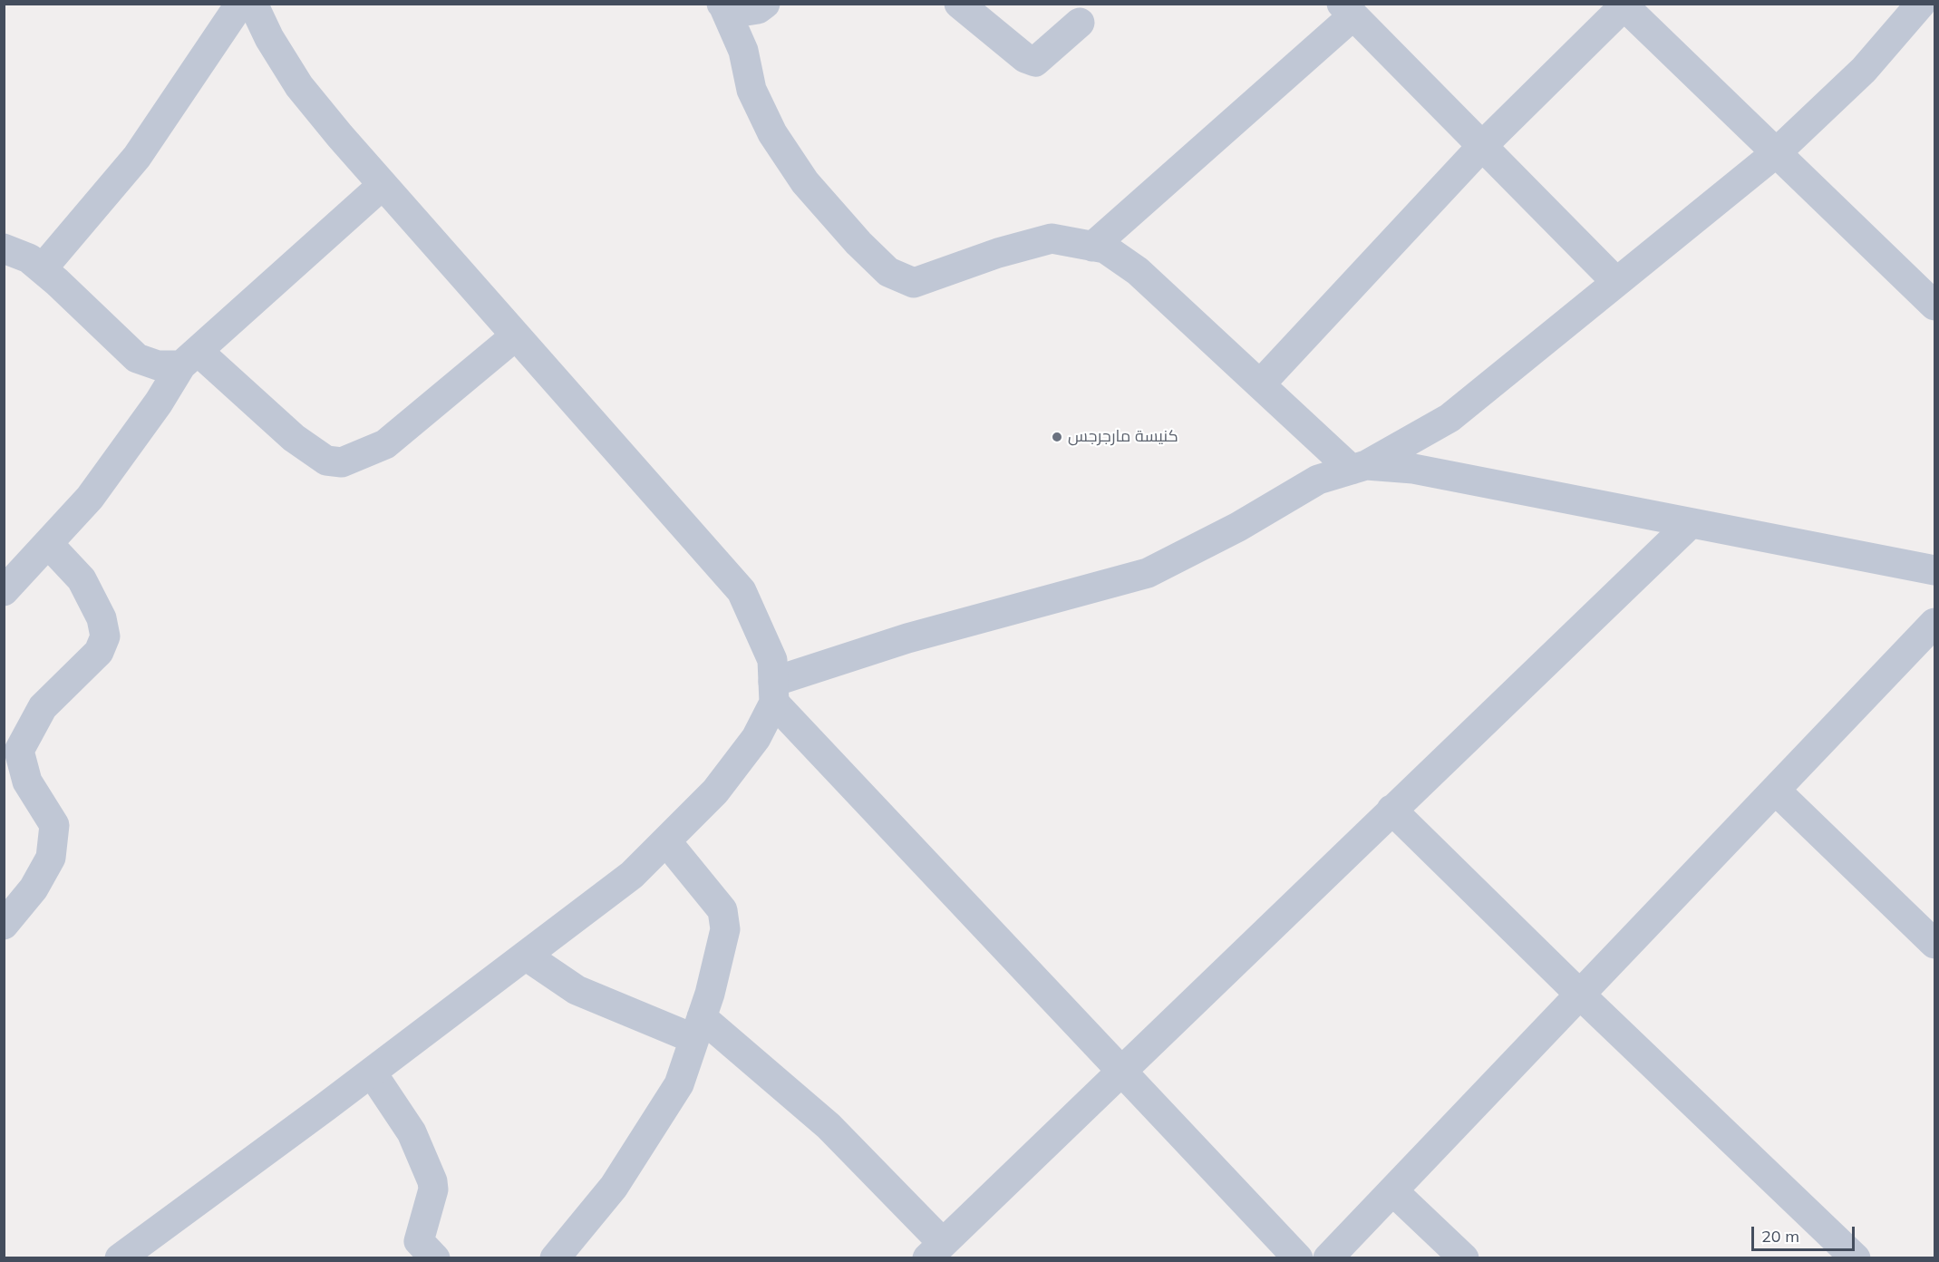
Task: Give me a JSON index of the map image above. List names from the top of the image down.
{
  "places": ["كنيسة مارجرجس"],
  "scale_bar": "20 m"
}
